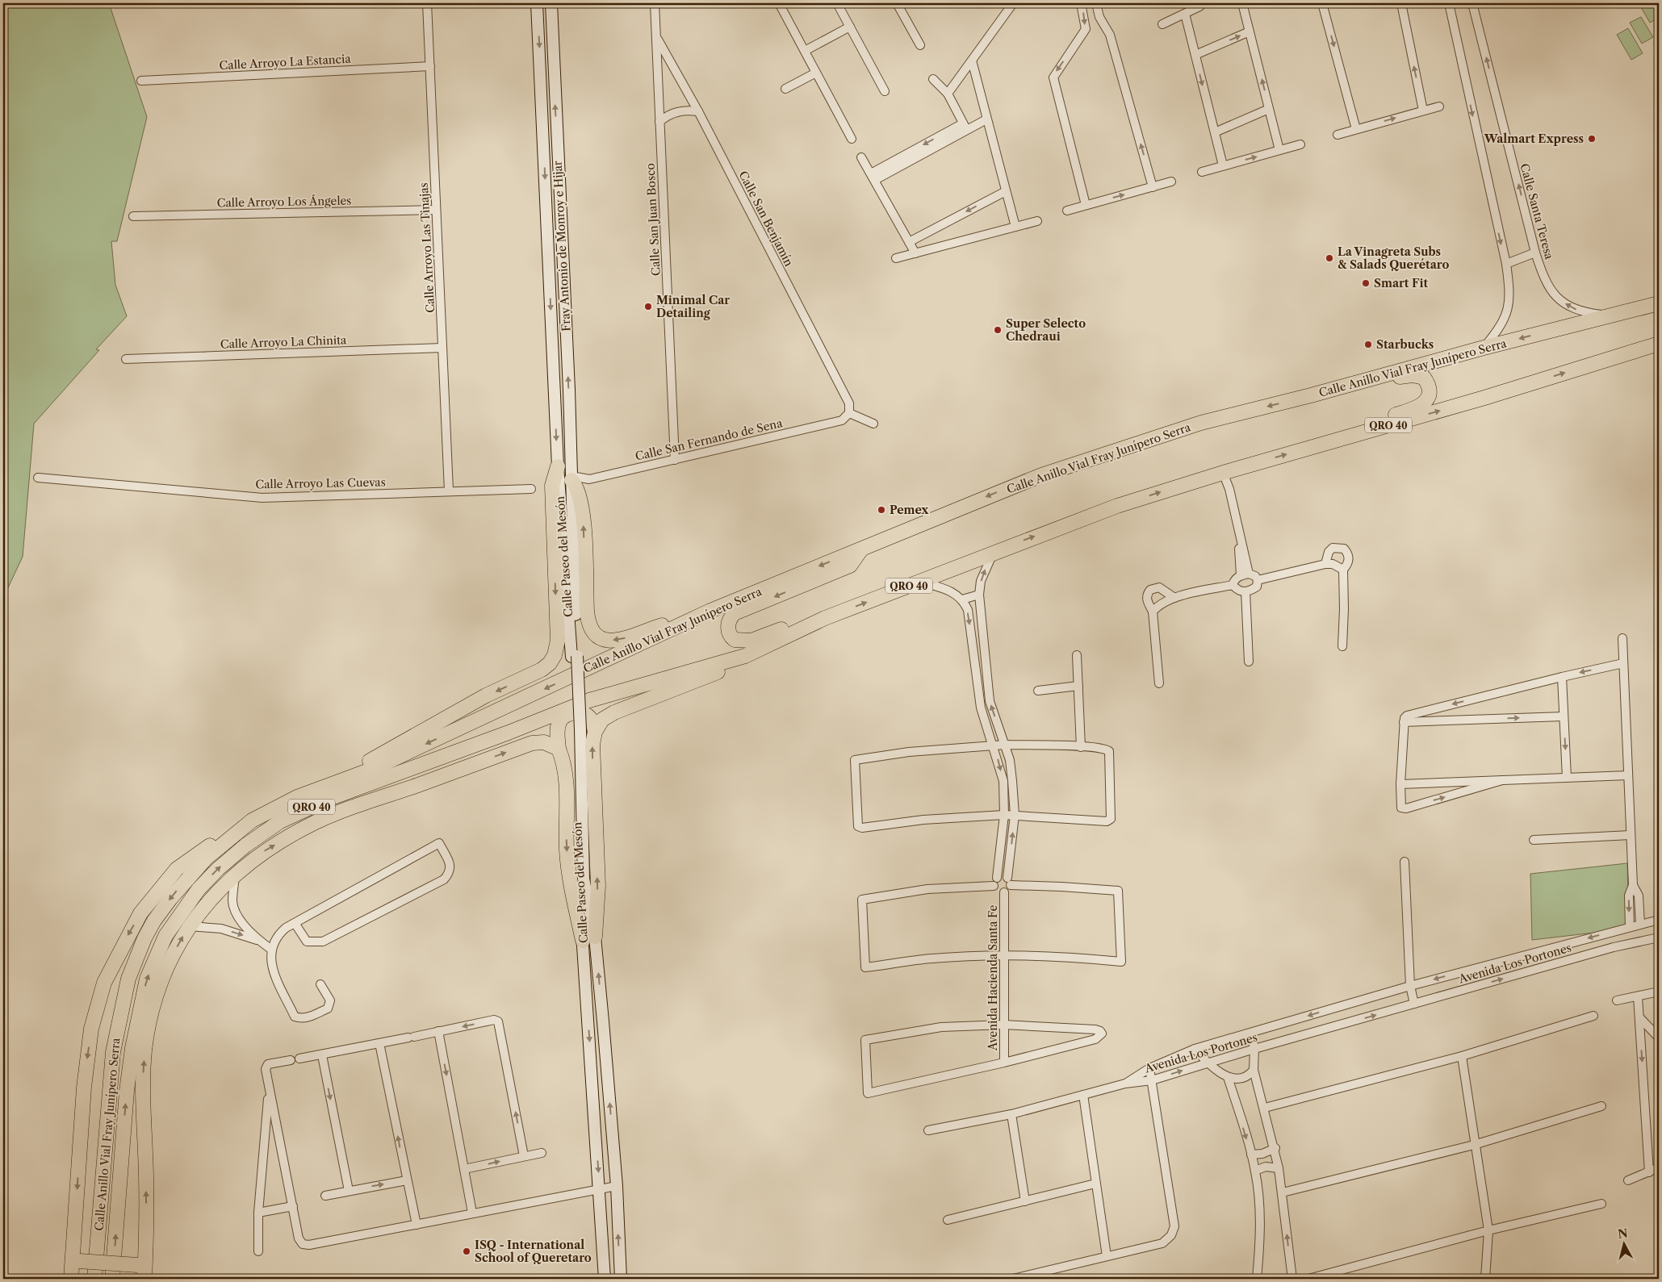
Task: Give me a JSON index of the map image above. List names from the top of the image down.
{
  "streets": {
    "highway": ["Calle Anillo Vial Fray Junípero Serra", "QRO 40"],
    "main road": ["Fray Antonio de Monroy e Hijar", "Calle Paseo del Mesón"],
    "street": [
      "Calle Arroyo La Estancia",
      "Calle Arroyo Los Ángeles",
      "Calle Santa Teresa",
      "Calle San Benjamín",
      "Calle San Juan Bosco",
      "Calle Arroyo Las Tinajas",
      "Calle Arroyo La Chinita",
      "Calle San Fernando de Sena",
      "Calle Arroyo Las Cuevas",
      "Avenida Los Portones",
      "Avenida Hacienda Santa Fe"
    ]
  },
  "crossings": [
    ["Calle Arroyo La Estancia", "Calle Arroyo Las Tinajas"],
    ["Calle Arroyo Los Ángeles", "Calle Arroyo Las Tinajas"],
    ["Calle Santa Teresa", "Calle Anillo Vial Fray Junípero Serra"],
    ["Calle San Benjamín", "Calle San Juan Bosco"],
    ["Calle San Benjamín", "Calle San Fernando de Sena"],
    ["Calle San Juan Bosco", "Calle San Fernando de Sena"],
    ["Fray Antonio de Monroy e Hijar", "Calle San Fernando de Sena"],
    ["Fray Antonio de Monroy e Hijar", "Calle Paseo del Mesón"],
    ["Calle Arroyo Las Tinajas", "Calle Arroyo La Chinita"],
    ["Calle Arroyo Las Tinajas", "Calle Arroyo Las Cuevas"],
    ["Calle San Fernando de Sena", "Calle Paseo del Mesón"]
  ],
  "places": [
    "Walmart Express",
    "La Vinagreta Subs & Salads Querétaro",
    "Smart Fit",
    "Minimal Car Detailing",
    "Super Selecto Chedraui",
    "Starbucks",
    "Pemex",
    "ISQ - International School of Queretaro"
  ],
  "north": "top"
}
